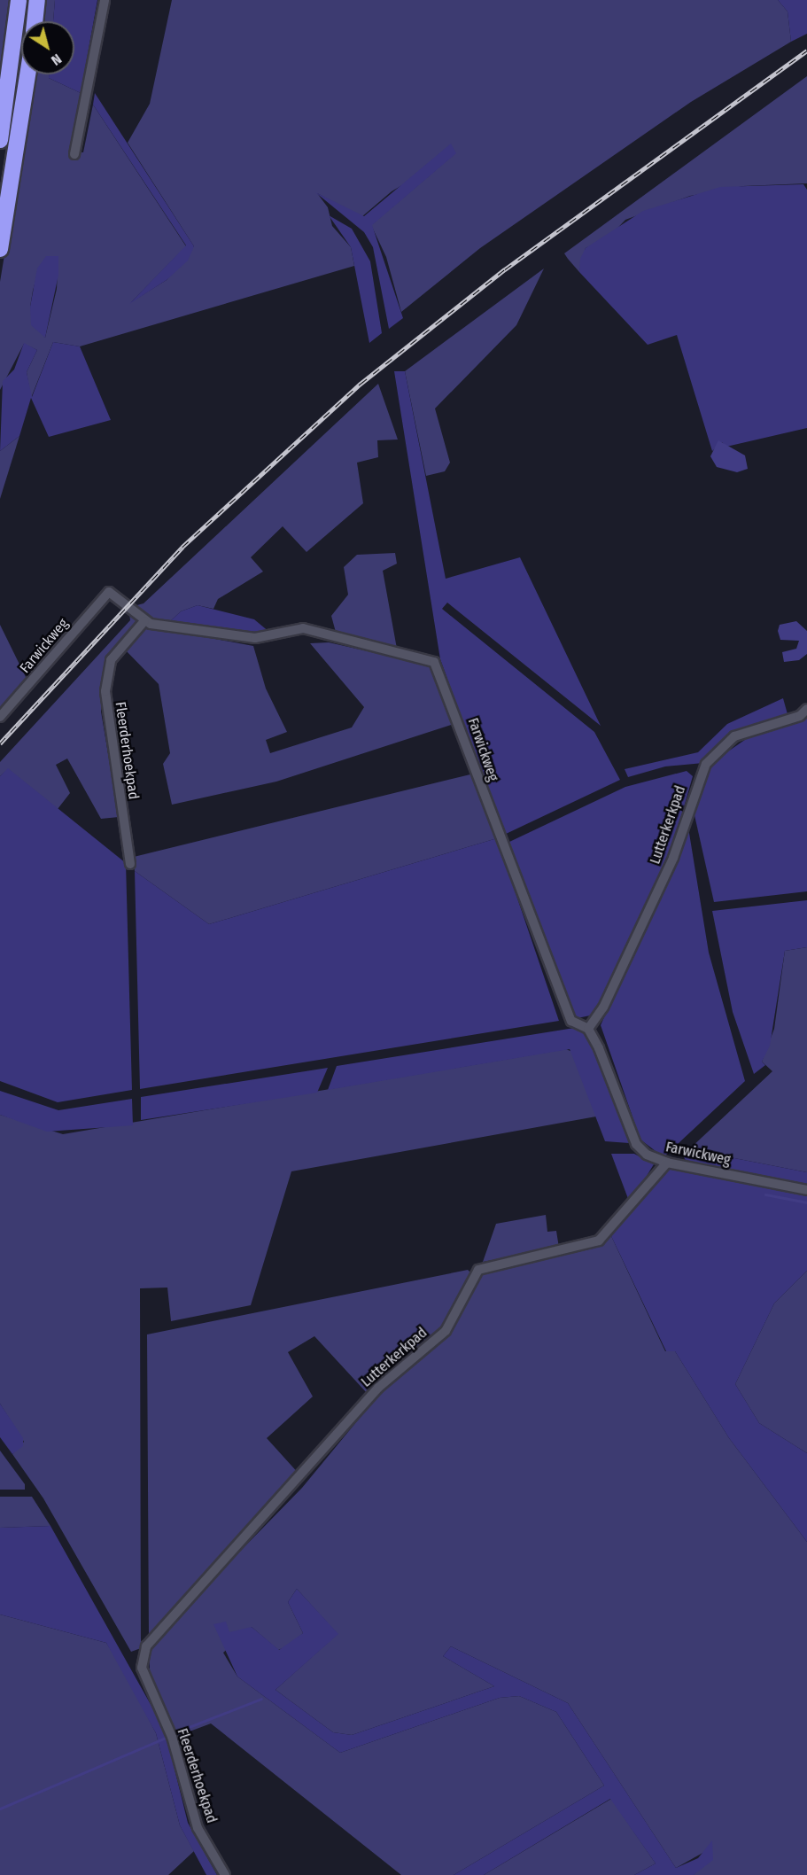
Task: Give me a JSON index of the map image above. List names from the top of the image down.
{
  "streets": {
    "street": ["Farwickweg", "Fleerderhoekpad", "Lutterkerkpad"]
  },
  "crossings": [
    ["Farwickweg", "Fleerderhoekpad"],
    ["Farwickweg", "Lutterkerkpad"],
    ["Fleerderhoekpad", "Lutterkerkpad"]
  ],
  "north": "bottom right"
}
